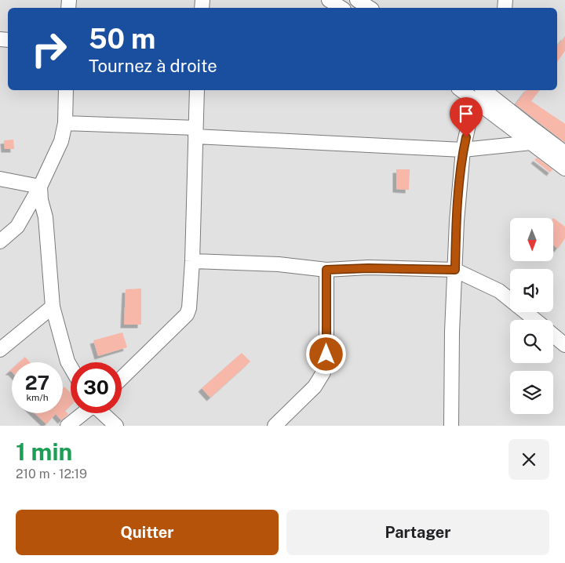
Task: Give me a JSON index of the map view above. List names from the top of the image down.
{
  "north": "bottom",
  "page": {
    "turn": ["50 m", "Tournez à droite"],
    "speed": "27 km/h",
    "limit": "30",
    "heading": ["1 min", "210 m · 12:19"],
    "buttons": ["Quitter", "Partager"]
  }
}
